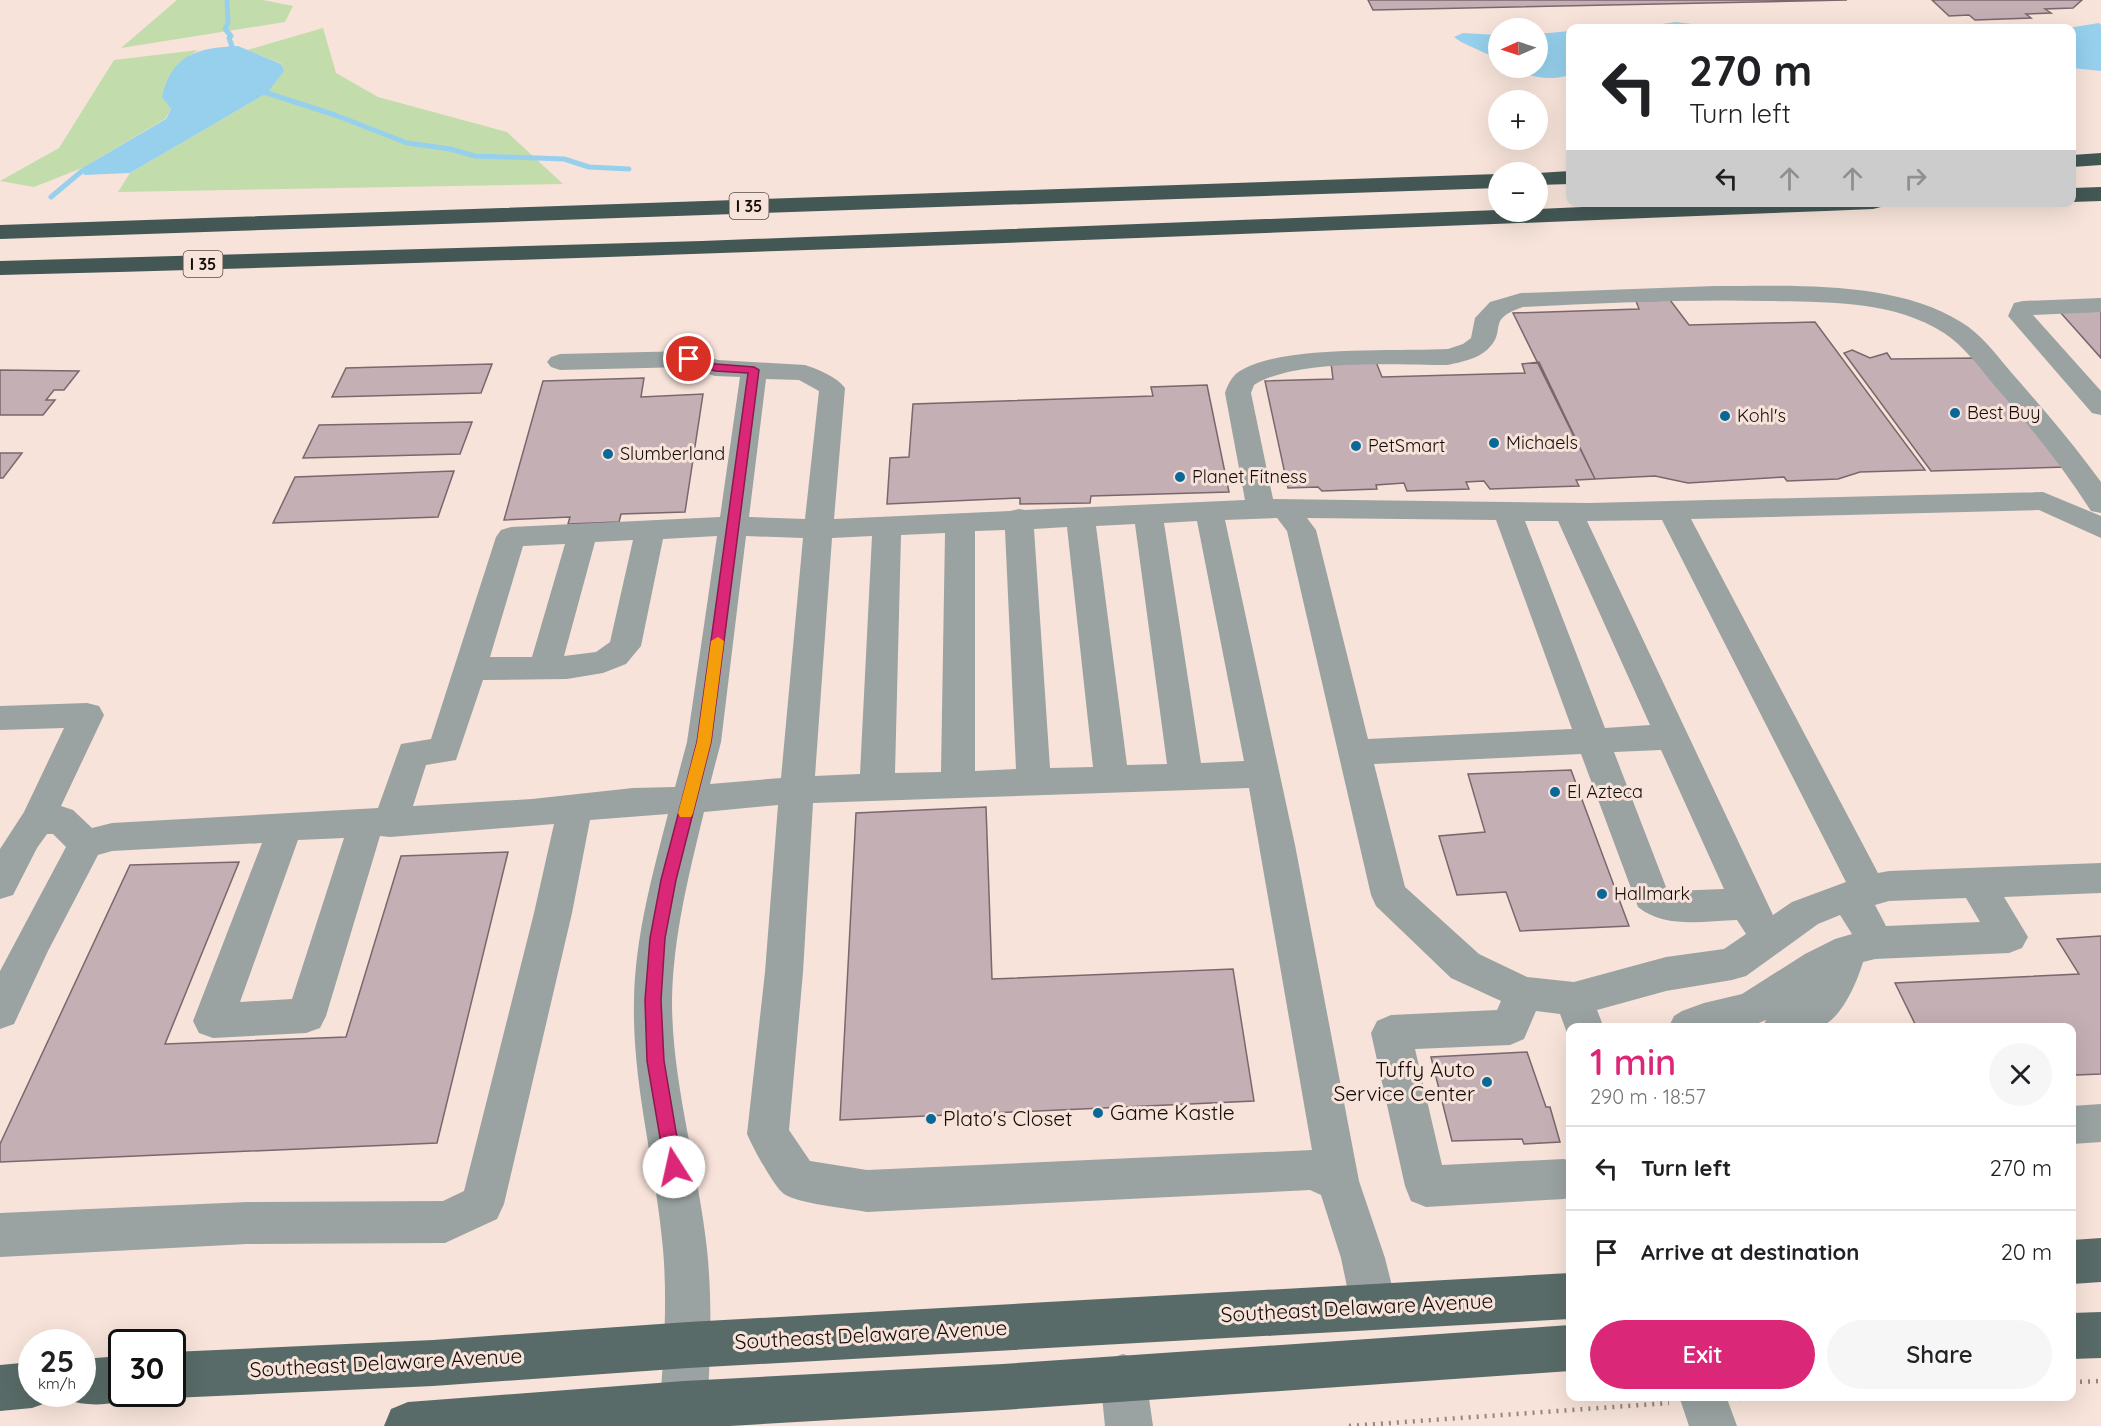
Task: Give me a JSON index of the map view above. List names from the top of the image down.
{
  "streets": {
    "highway": ["I 35"],
    "main road": ["Southeast Delaware Avenue"]
  },
  "places": [
    "Best Buy",
    "Kohl's",
    "Michaels",
    "PetSmart",
    "Slumberland",
    "Planet Fitness",
    "El Azteca",
    "Hallmark",
    "Tuffy Auto Service Center",
    "Game Kastle",
    "Plato's Closet"
  ],
  "north": "left",
  "page": {
    "map_buttons": ["+", "−"],
    "turn": ["270 m", "Turn left"],
    "heading": ["1 min", "290 m · 18:57"],
    "list": [
      {
        "name": "Turn left",
        "value": "270 m"
      },
      {
        "name": "Arrive at destination",
        "value": "20 m"
      }
    ],
    "buttons": ["Exit", "Share"],
    "speed": "25 km/h",
    "limit": "30"
  }
}
